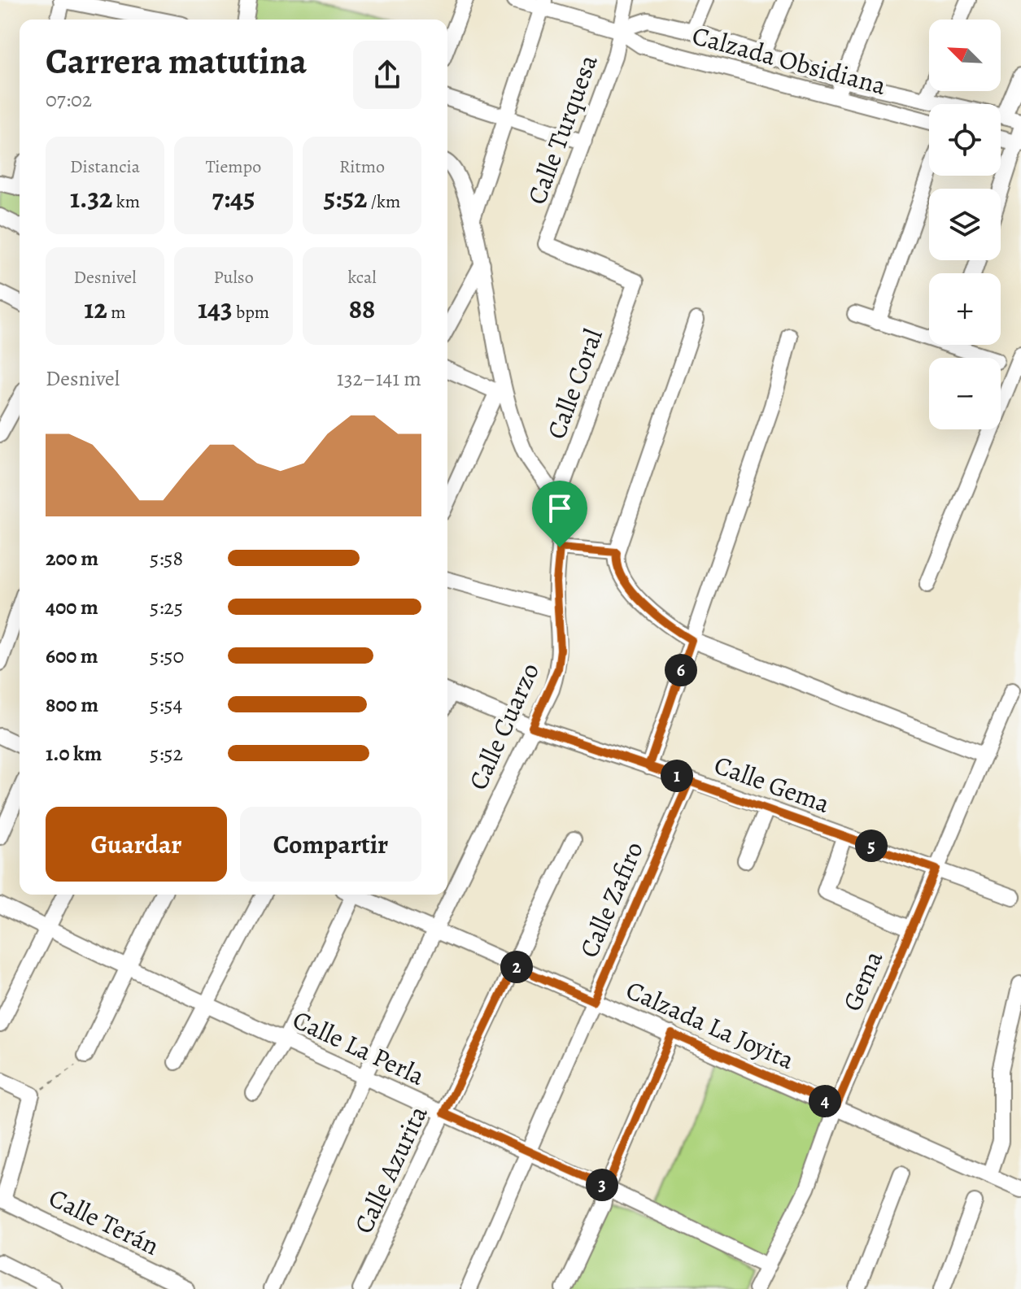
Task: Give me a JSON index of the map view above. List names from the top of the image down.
{
  "streets": {
    "street": [
      "Calzada Obsidiana",
      "Calle Turquesa",
      "Calle Coral",
      "Calle Cuarzo",
      "Calle Gema",
      "Calle Zafiro",
      "Gema",
      "Calzada La Joyita",
      "Calle La Perla",
      "Calle Azurita",
      "Calle Terán"
    ]
  },
  "crossings": [
    ["Calzada Obsidiana", "Calle Turquesa"],
    ["Calle Turquesa", "Calle Coral"],
    ["Calle Coral", "Calle Cuarzo"],
    ["Calle Cuarzo", "Calle Gema"],
    ["Calle Cuarzo", "Calzada La Joyita"],
    ["Calle Cuarzo", "Calle La Perla"],
    ["Calle Gema", "Calle Zafiro"],
    ["Calle Gema", "Gema"],
    ["Calle Zafiro", "Calzada La Joyita"],
    ["Calle Zafiro", "Calle La Perla"],
    ["Gema", "Calzada La Joyita"],
    ["Gema", "Calle La Perla"],
    ["Calzada La Joyita", "Calle Azurita"],
    ["Calle La Perla", "Calle Azurita"]
  ],
  "north": "top left",
  "page": {
    "map_buttons": ["+", "−"],
    "heading": ["Carrera matutina", "07:02"],
    "stats": [
      ["Distancia", "1.32 km"],
      ["Tiempo", "7:45"],
      ["Ritmo", "5:52 /km"],
      ["Desnivel", "12 m"],
      ["Pulso", "143 bpm"],
      ["kcal", "88"]
    ],
    "chart": ["Desnivel", "132–141 m"],
    "list": [
      {
        "name": "200 m",
        "note": "5:58"
      },
      {
        "name": "400 m",
        "note": "5:25"
      },
      {
        "name": "600 m",
        "note": "5:50"
      },
      {
        "name": "800 m",
        "note": "5:54"
      },
      {
        "name": "1.0 km",
        "note": "5:52"
      }
    ],
    "pins": [
      "6",
      "1",
      "5",
      "2",
      "4",
      "3"
    ],
    "buttons": ["Guardar", "Compartir"]
  }
}
